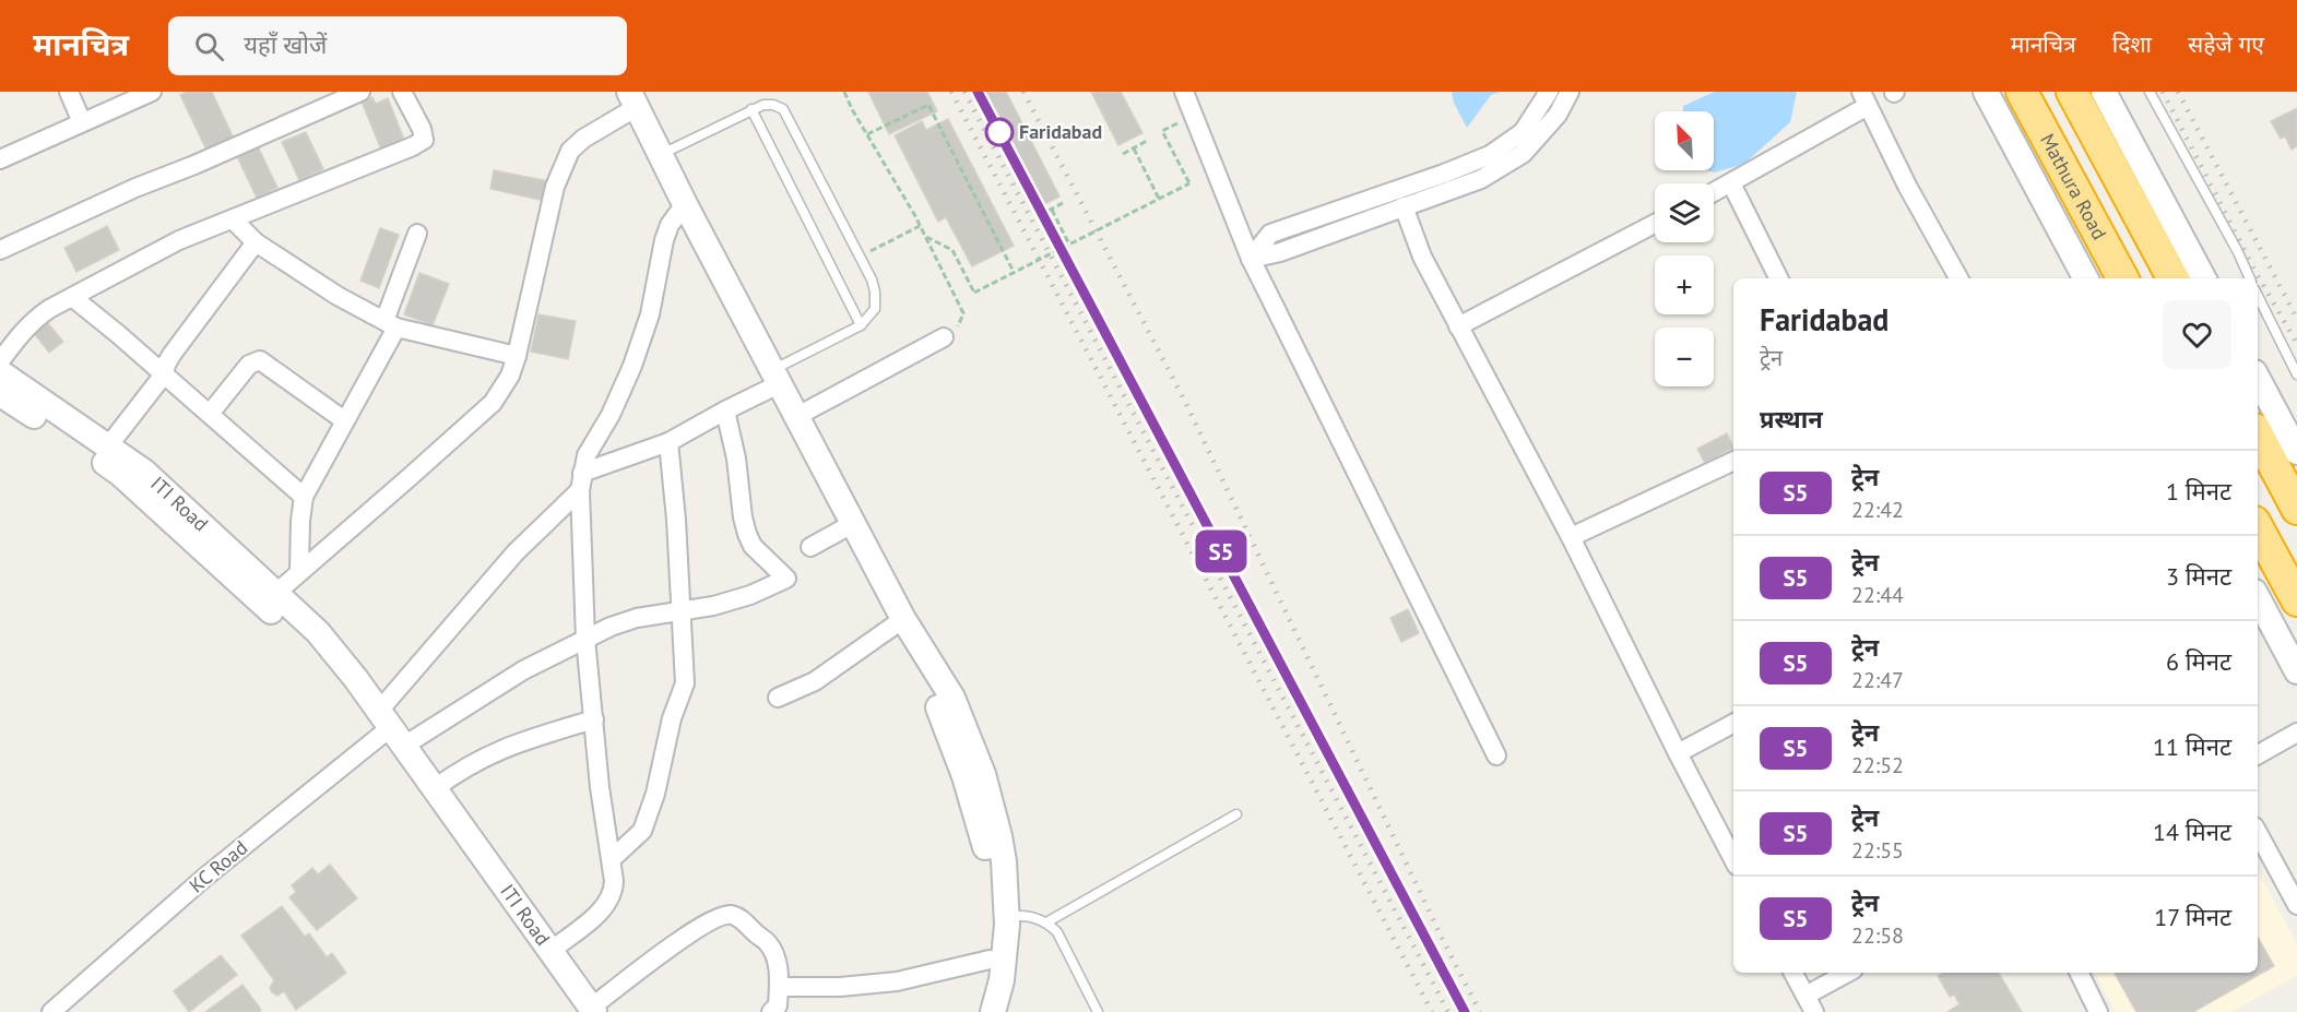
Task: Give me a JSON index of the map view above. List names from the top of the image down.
{
  "streets": {
    "highway": ["Mathura Road"],
    "street": ["ITI Road", "KC Road"]
  },
  "crossings": [
    ["ITI Road", "KC Road"]
  ],
  "places": ["Faridabad"],
  "north": "top left",
  "page": {
    "header": "मानचित्र",
    "search": "यहाँ खोजें",
    "nav": ["मानचित्र", "दिशा", "सहेजे गए"],
    "on_map": "S5",
    "map_buttons": ["+", "−"],
    "heading": [
      ["Faridabad", "ट्रेन"],
      "प्रस्थान"
    ],
    "list": [
      {
        "mark": "S5",
        "name": "ट्रेन",
        "note": "22:42",
        "value": "1 मिनट"
      },
      {
        "mark": "S5",
        "name": "ट्रेन",
        "note": "22:44",
        "value": "3 मिनट"
      },
      {
        "mark": "S5",
        "name": "ट्रेन",
        "note": "22:47",
        "value": "6 मिनट"
      },
      {
        "mark": "S5",
        "name": "ट्रेन",
        "note": "22:52",
        "value": "11 मिनट"
      },
      {
        "mark": "S5",
        "name": "ट्रेन",
        "note": "22:55",
        "value": "14 मिनट"
      },
      {
        "mark": "S5",
        "name": "ट्रेन",
        "note": "22:58",
        "value": "17 मिनट"
      }
    ]
  }
}
